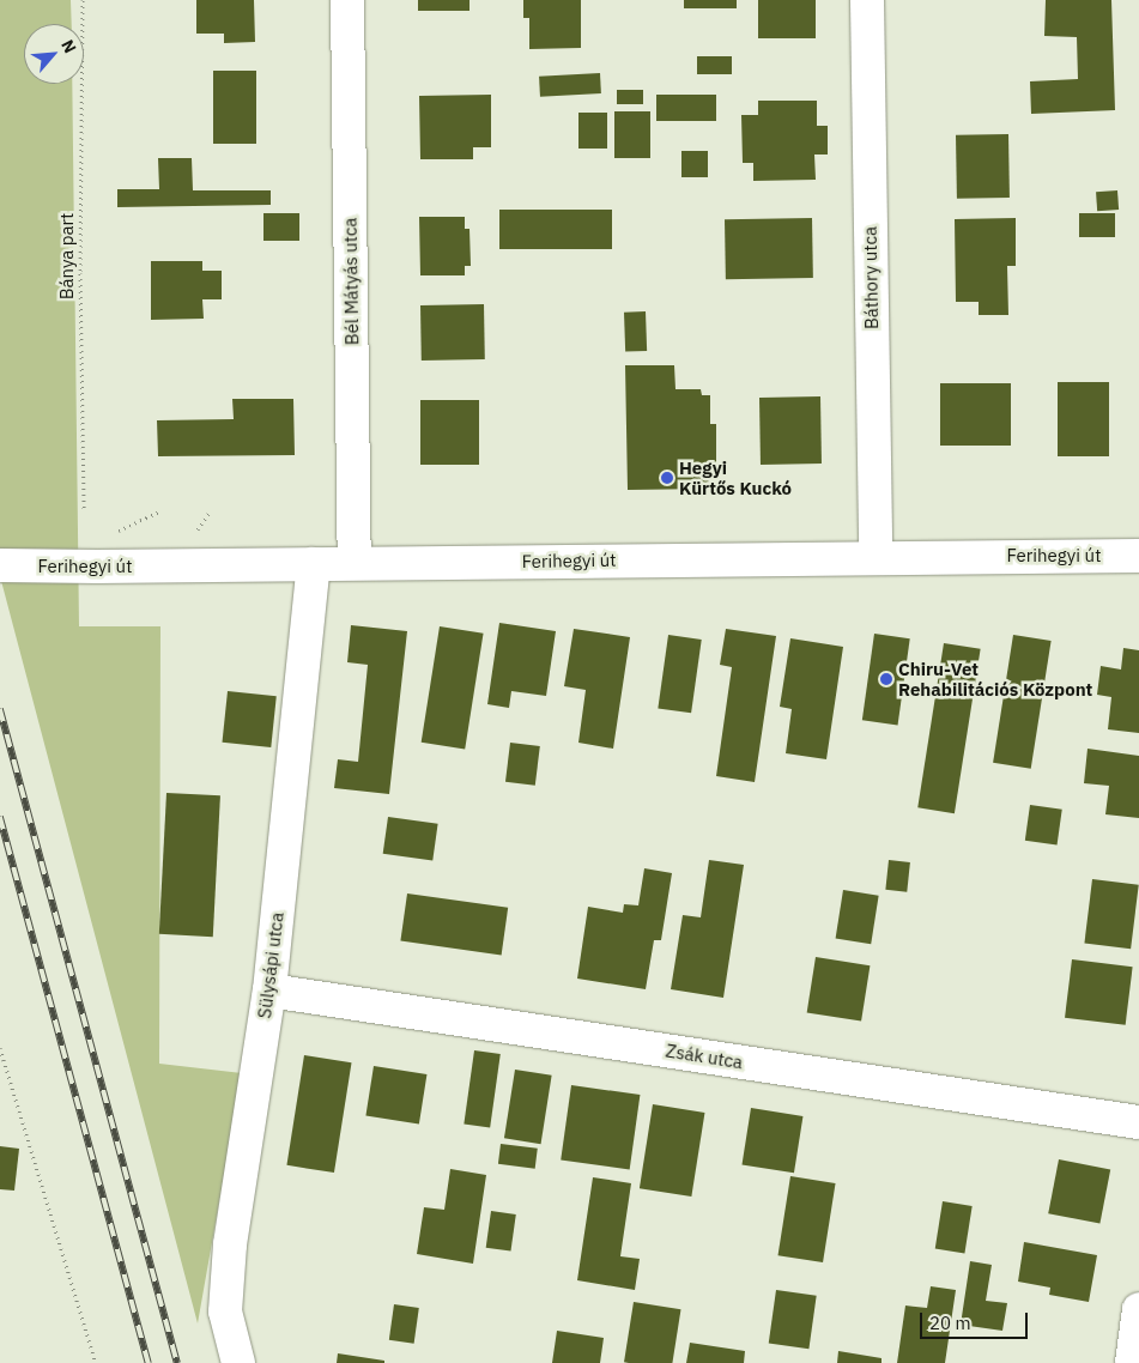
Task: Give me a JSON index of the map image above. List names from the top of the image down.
{
  "streets": {
    "street": [
      "Báthory utca",
      "Bél Mátyás utca",
      "Ferihegyi út",
      "Sülysápi utca",
      "Zsák utca"
    ],
    "path": ["Bánya part"]
  },
  "crossings": [
    ["Báthory utca", "Ferihegyi út"],
    ["Bél Mátyás utca", "Ferihegyi út"],
    ["Ferihegyi út", "Sülysápi utca"],
    ["Sülysápi utca", "Zsák utca"]
  ],
  "places": ["Hegyi Kürtős Kuckó", "Chiru-Vet Rehabilitációs Központ"],
  "scale_bar": "20 m",
  "north": "top right"
}
